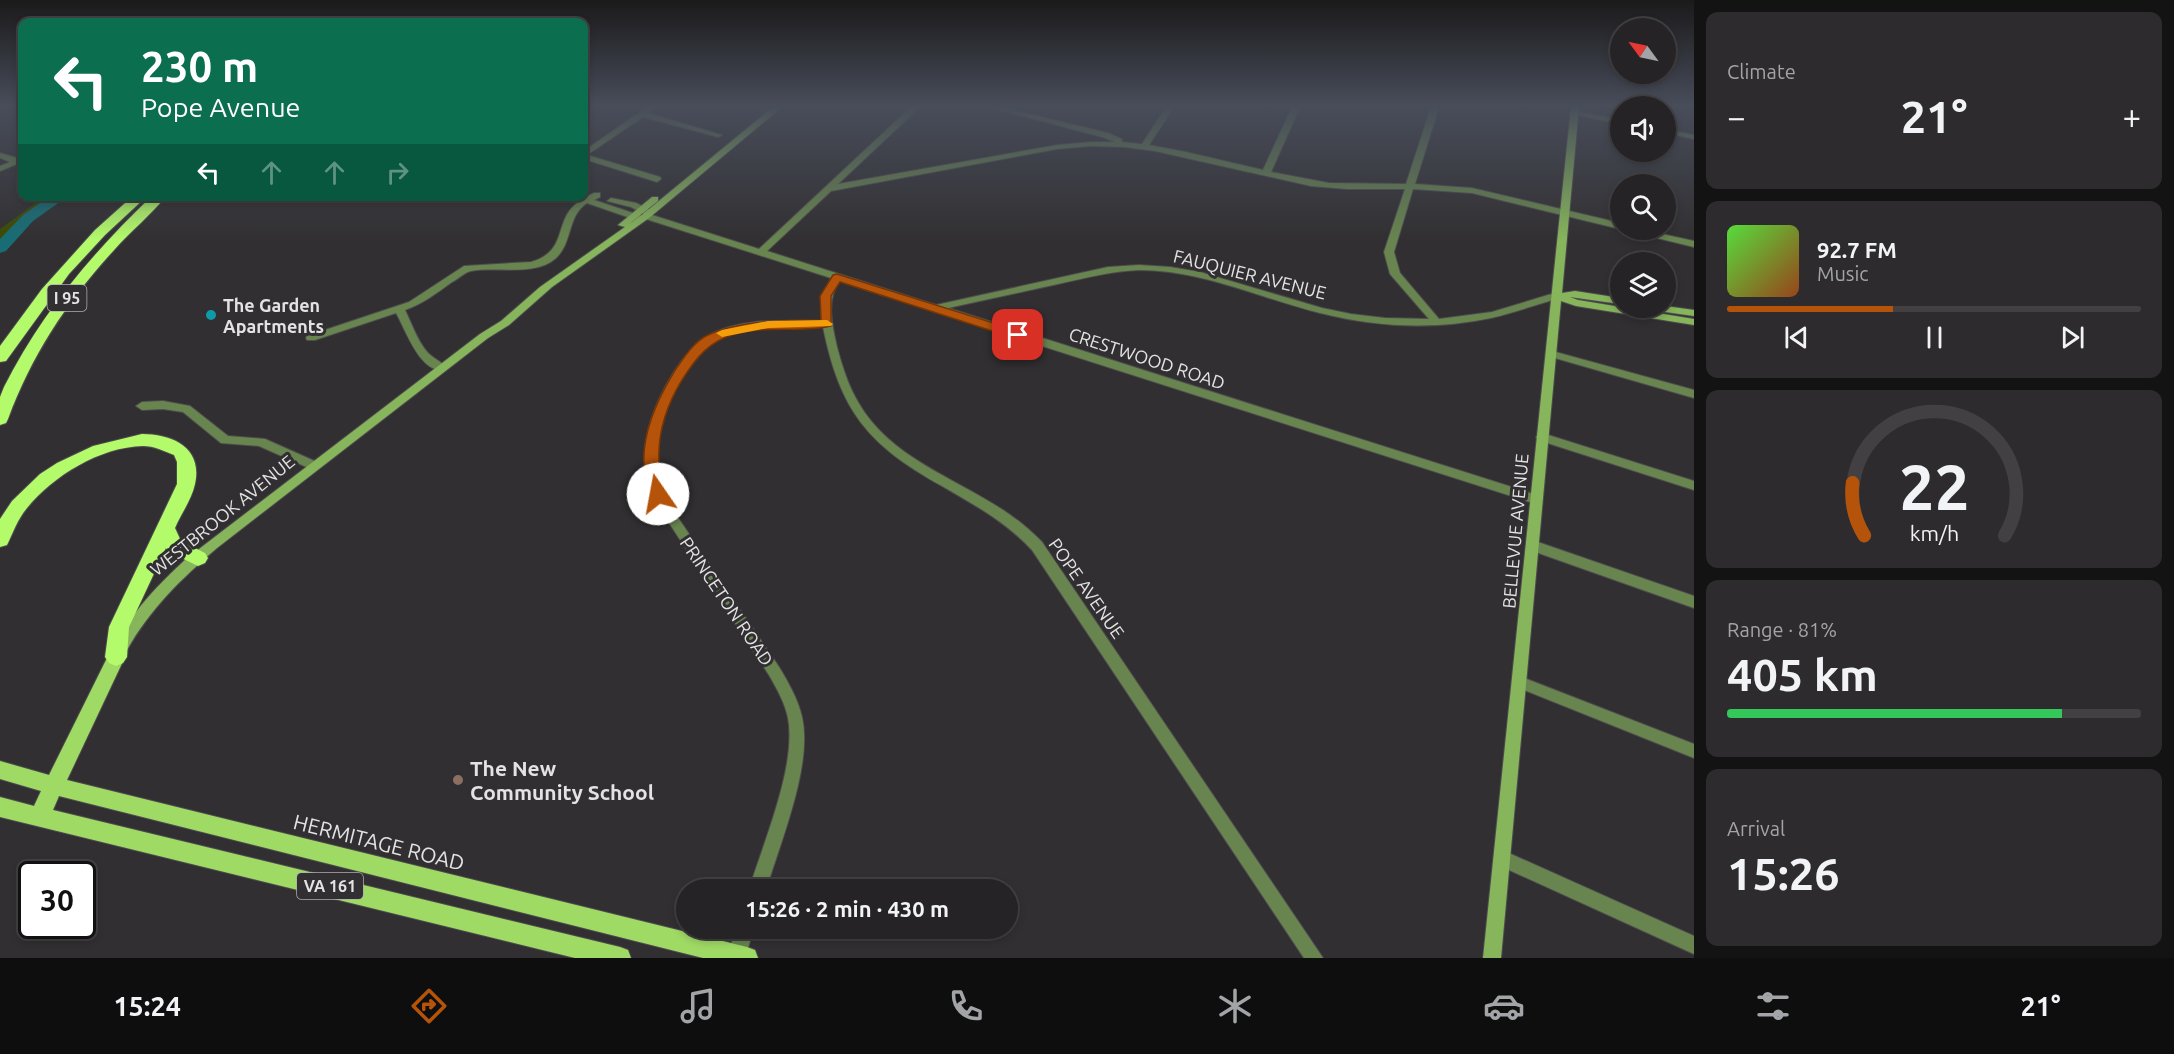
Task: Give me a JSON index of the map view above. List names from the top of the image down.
{
  "streets": {
    "highway": ["I 95"],
    "main road": ["WESTBROOK AVENUE", "HERMITAGE ROAD", "VA 161"],
    "street": [
      "FAUQUIER AVENUE",
      "CRESTWOOD ROAD",
      "BELLEVUE AVENUE",
      "POPE AVENUE",
      "PRINCETON ROAD"
    ]
  },
  "crossings": [
    ["FAUQUIER AVENUE", "CRESTWOOD ROAD"],
    ["FAUQUIER AVENUE", "BELLEVUE AVENUE"],
    ["CRESTWOOD ROAD", "WESTBROOK AVENUE"],
    ["CRESTWOOD ROAD", "BELLEVUE AVENUE"],
    ["CRESTWOOD ROAD", "POPE AVENUE"],
    ["WESTBROOK AVENUE", "HERMITAGE ROAD"],
    ["WESTBROOK AVENUE", "VA 161"],
    ["POPE AVENUE", "PRINCETON ROAD"]
  ],
  "places": ["The Garden Apartments", "The New Community School"],
  "north": "top left",
  "page": {
    "tile": [
      "Climate",
      ["Range · 81%", "405 km"],
      ["Arrival", "15:26"]
    ],
    "turn": ["230 m", "Pope Avenue"],
    "heat": ["−", "21°", "+"],
    "song": ["92.7 FM", "Music"],
    "limit": "30",
    "trip": "15:26 · 2 min · 430 m",
    "tabs": ["15:24", "21°"],
    "gauge": ["22", "km/h"]
  }
}
